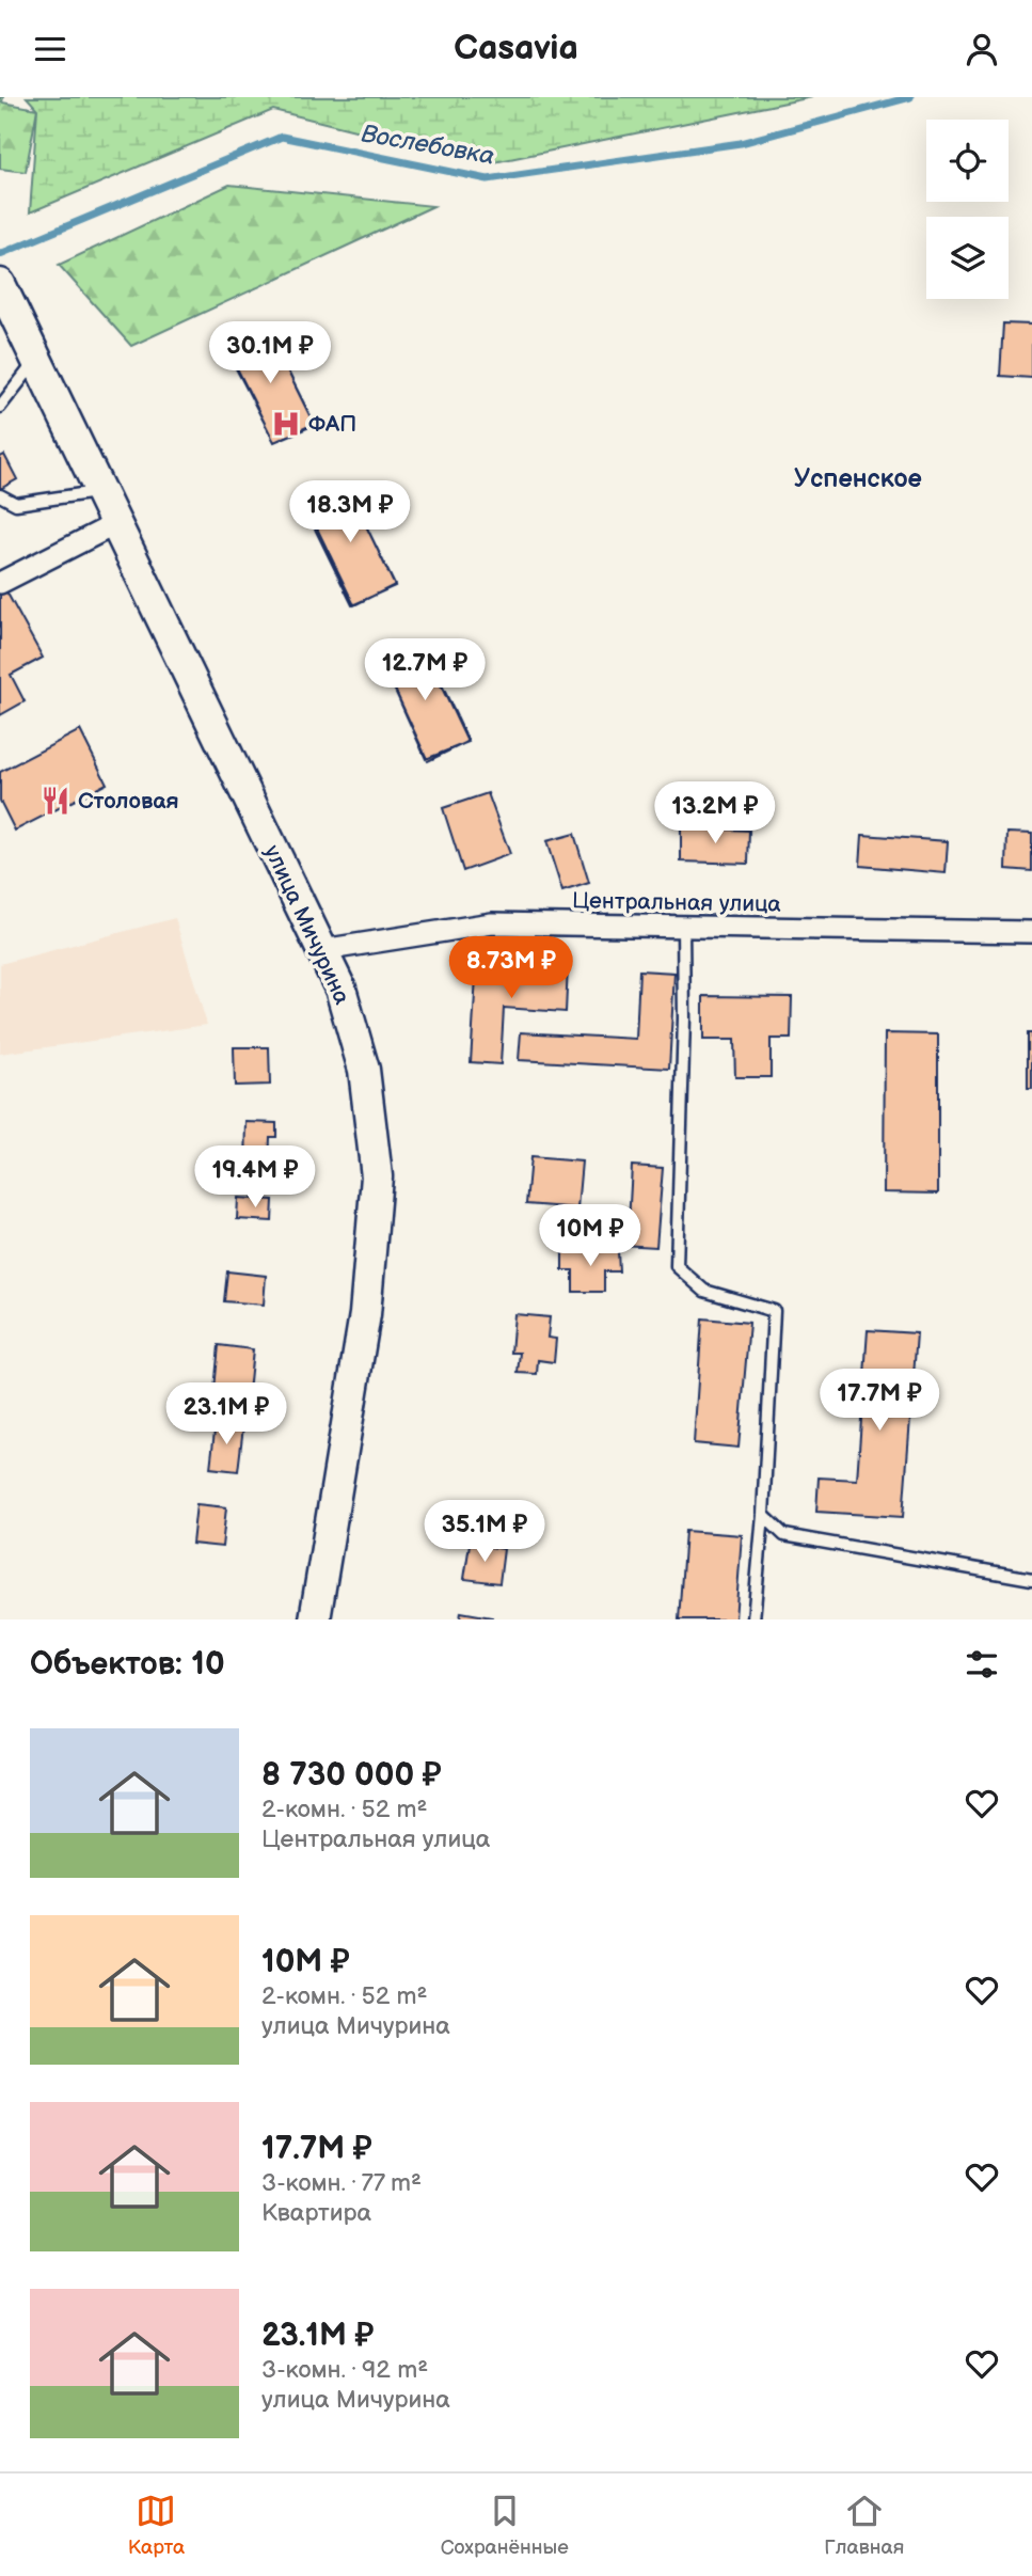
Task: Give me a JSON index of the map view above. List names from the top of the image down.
{
  "streets": {
    "main road": ["улица Мичурина"],
    "street": ["Центральная улица"]
  },
  "crossings": [
    ["Центральная улица", "улица Мичурина"]
  ],
  "districts": ["Успенское"],
  "water": ["Вослебовка"],
  "places": {
    "hospital": ["ФАП"],
    "restaurant": ["Столовая"]
  },
  "page": {
    "header": "Casavia",
    "price": [
      "30.1M ₽",
      "18.3M ₽",
      "12.7M ₽",
      "13.2M ₽",
      "8.73M ₽",
      "19.4M ₽",
      "10M ₽",
      "17.7M ₽",
      "23.1M ₽",
      "35.1M ₽"
    ],
    "heading": "Объектов: 10",
    "list": [
      {
        "name": "8 730 000 ₽",
        "note": "2-комн. · 52 m² · Центральная улица"
      },
      {
        "name": "10M ₽",
        "note": "2-комн. · 52 m² · улица Мичурина"
      },
      {
        "name": "17.7M ₽",
        "note": "3-комн. · 77 m² · Квартира"
      },
      {
        "name": "23.1M ₽",
        "note": "3-комн. · 92 m² · улица Мичурина"
      }
    ],
    "tabs": ["Карта", "Сохранённые", "Главная"]
  }
}
